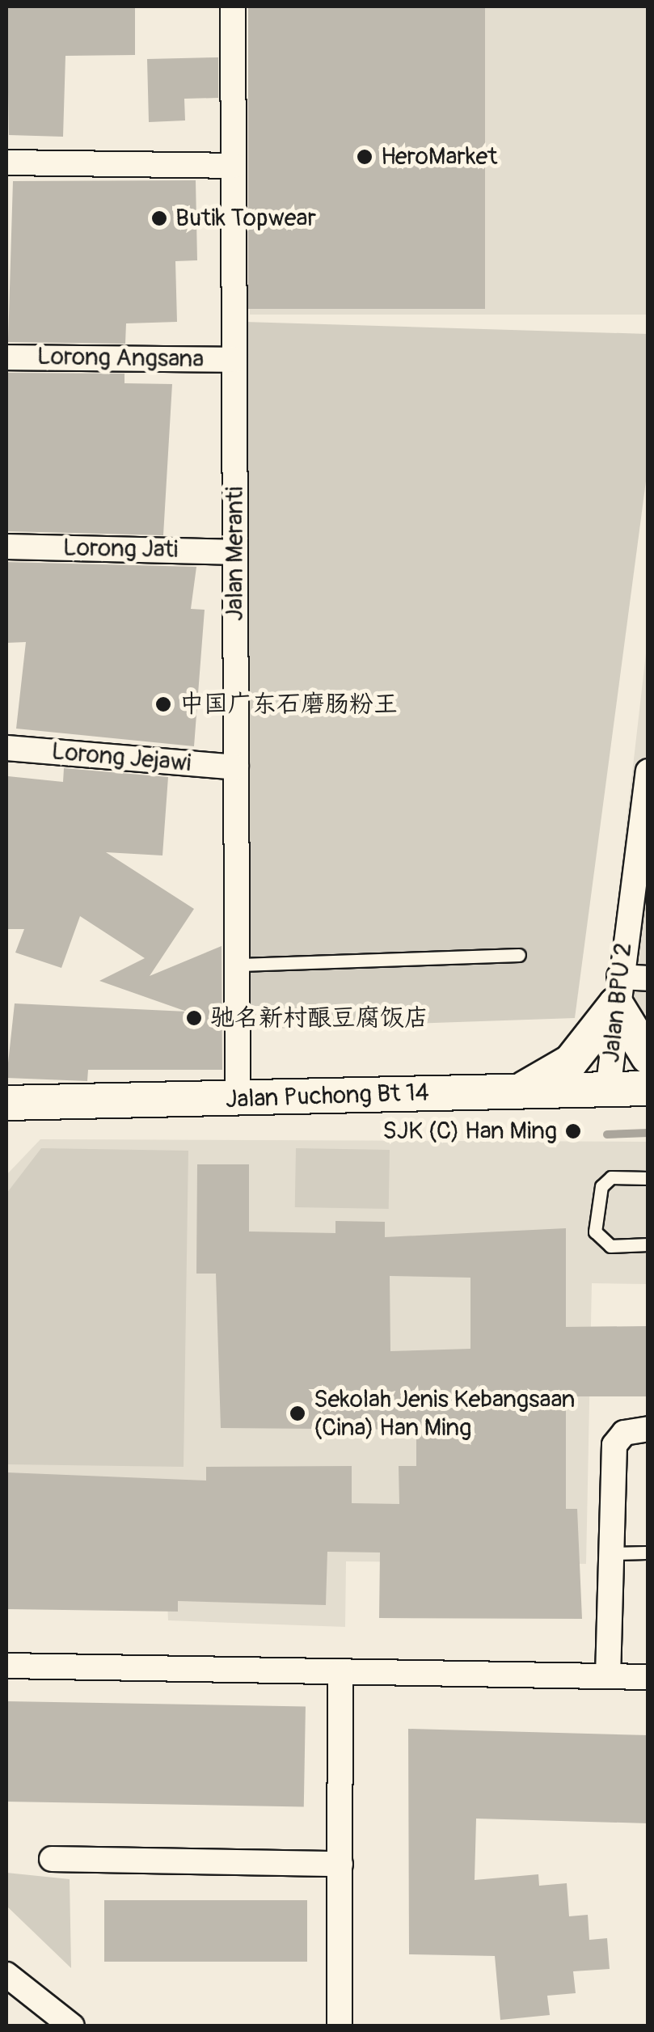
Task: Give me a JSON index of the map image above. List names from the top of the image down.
{
  "streets": {
    "street": [
      "Lorong Angsana",
      "Lorong Jati",
      "Jalan Meranti",
      "Lorong Jejawi",
      "Jalan BPU 2",
      "Jalan Puchong Bt 14"
    ]
  },
  "crossings": [
    ["Lorong Angsana", "Jalan Meranti"],
    ["Lorong Jati", "Jalan Meranti"],
    ["Jalan Meranti", "Lorong Jejawi"],
    ["Jalan Meranti", "Jalan Puchong Bt 14"],
    ["Jalan BPU 2", "Jalan Puchong Bt 14"]
  ],
  "places": [
    "HeroMarket",
    "Butik Topwear",
    "中国广东石磨肠粉王",
    "驰名新村酿豆腐饭店",
    "SJK (C) Han Ming",
    "Sekolah Jenis Kebangsaan (Cina) Han Ming"
  ]
}
